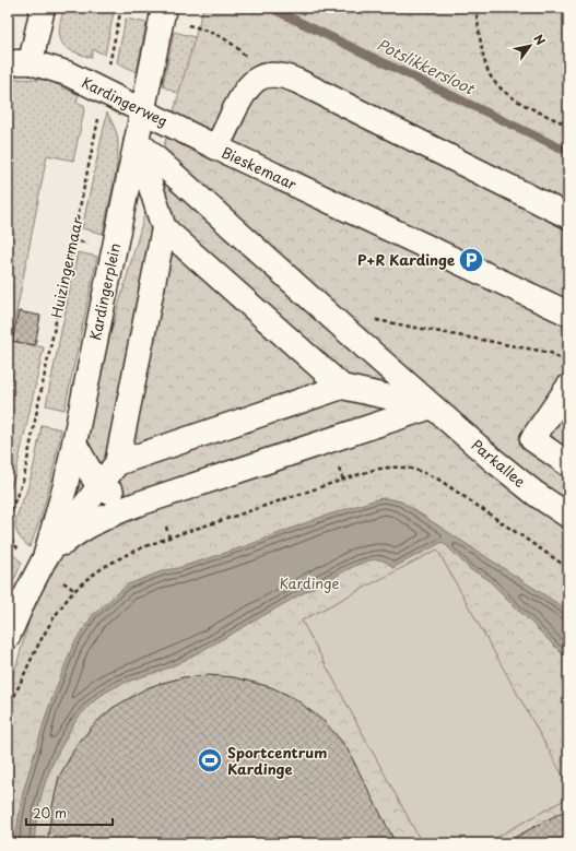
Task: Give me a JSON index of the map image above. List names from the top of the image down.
{
  "streets": {
    "street": [
      "Kardingerweg",
      "Bieskemaar",
      "Kardingerplein",
      "Parkallee"
    ],
    "path": ["Huizingermaar"]
  },
  "crossings": [
    ["Kardingerweg", "Bieskemaar"],
    ["Kardingerweg", "Huizingermaar"],
    ["Kardingerweg", "Kardingerplein"]
  ],
  "water": ["Potslikkersloot"],
  "parks": ["Kardinge"],
  "places": {
    "parking": ["P+R Kardinge"],
    "sports": ["Sportcentrum Kardinge"]
  },
  "scale_bar": "20 m",
  "north": "top right"
}
